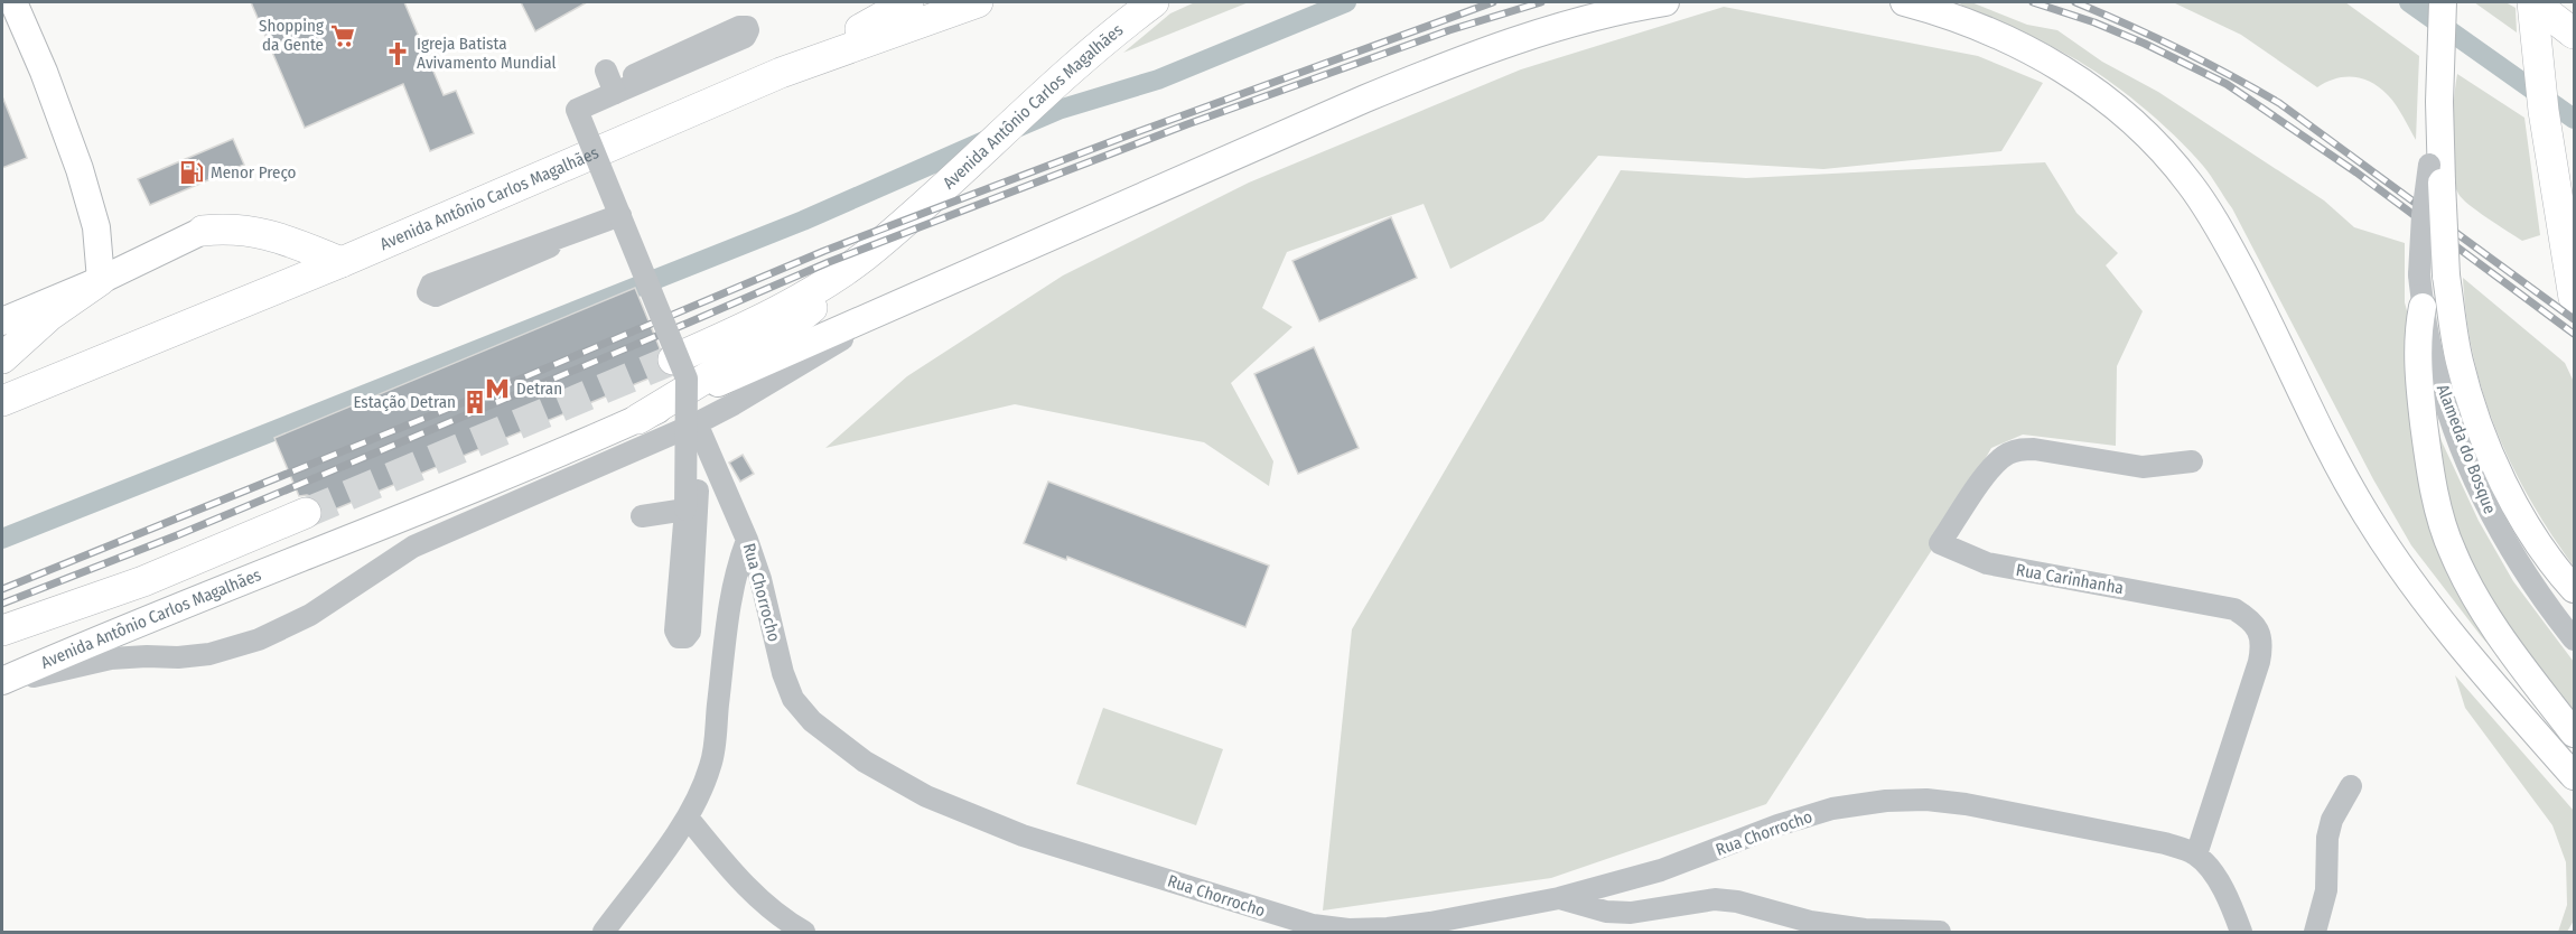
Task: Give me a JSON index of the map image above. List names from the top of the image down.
{
  "streets": {
    "highway": ["Avenida Antônio Carlos Magalhães"],
    "street": ["Alameda do Bosque", "Rua Carinhanha", "Rua Chorrocho"]
  },
  "crossings": [
    ["Rua Carinhanha", "Rua Chorrocho"]
  ],
  "places": {
    "supermarket": ["Shopping da Gente"],
    "church": ["Igreja Batista Avivamento Mundial"],
    "fuel station": ["Menor Preço"],
    "metro station": ["Detran"],
    "building": ["Estação Detran"]
  }
}
